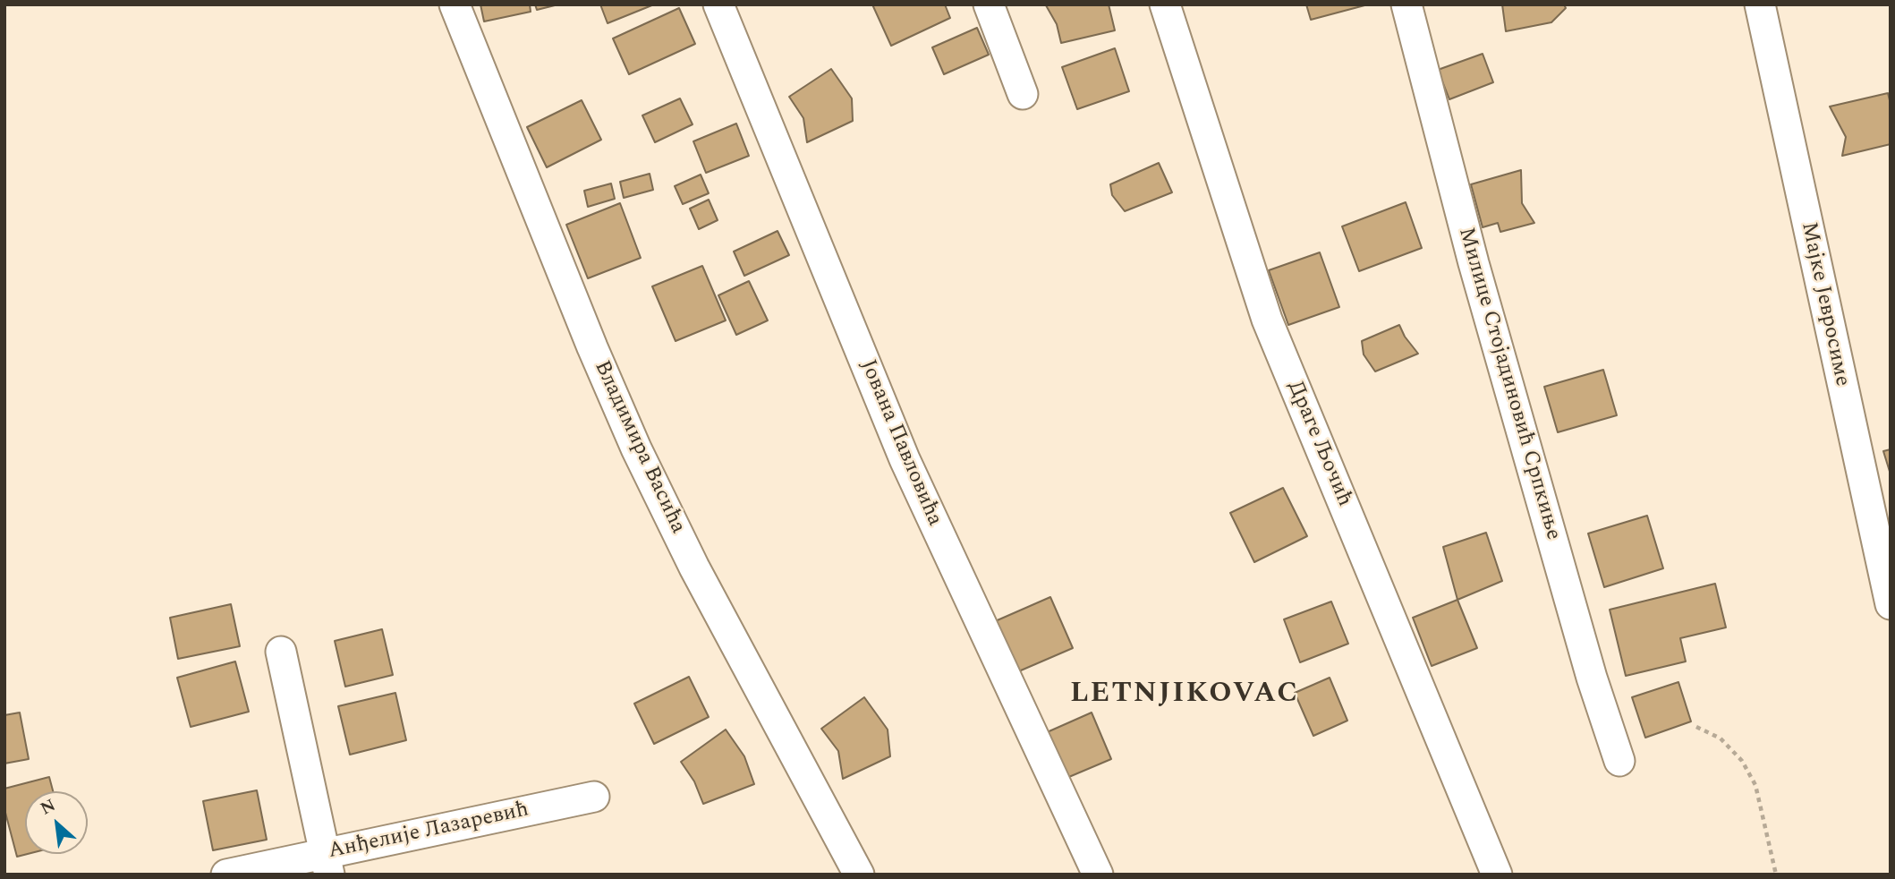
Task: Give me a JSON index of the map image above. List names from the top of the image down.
{
  "streets": {
    "street": [
      "Мајке Јевросиме",
      "Милице Стојадиновић Српкиње",
      "Јована Павловића",
      "Драге Љочић",
      "Владимира Васића",
      "Анђелије Лазаревић"
    ]
  },
  "districts": ["LETNJIKOVAC"],
  "north": "top left"
}
